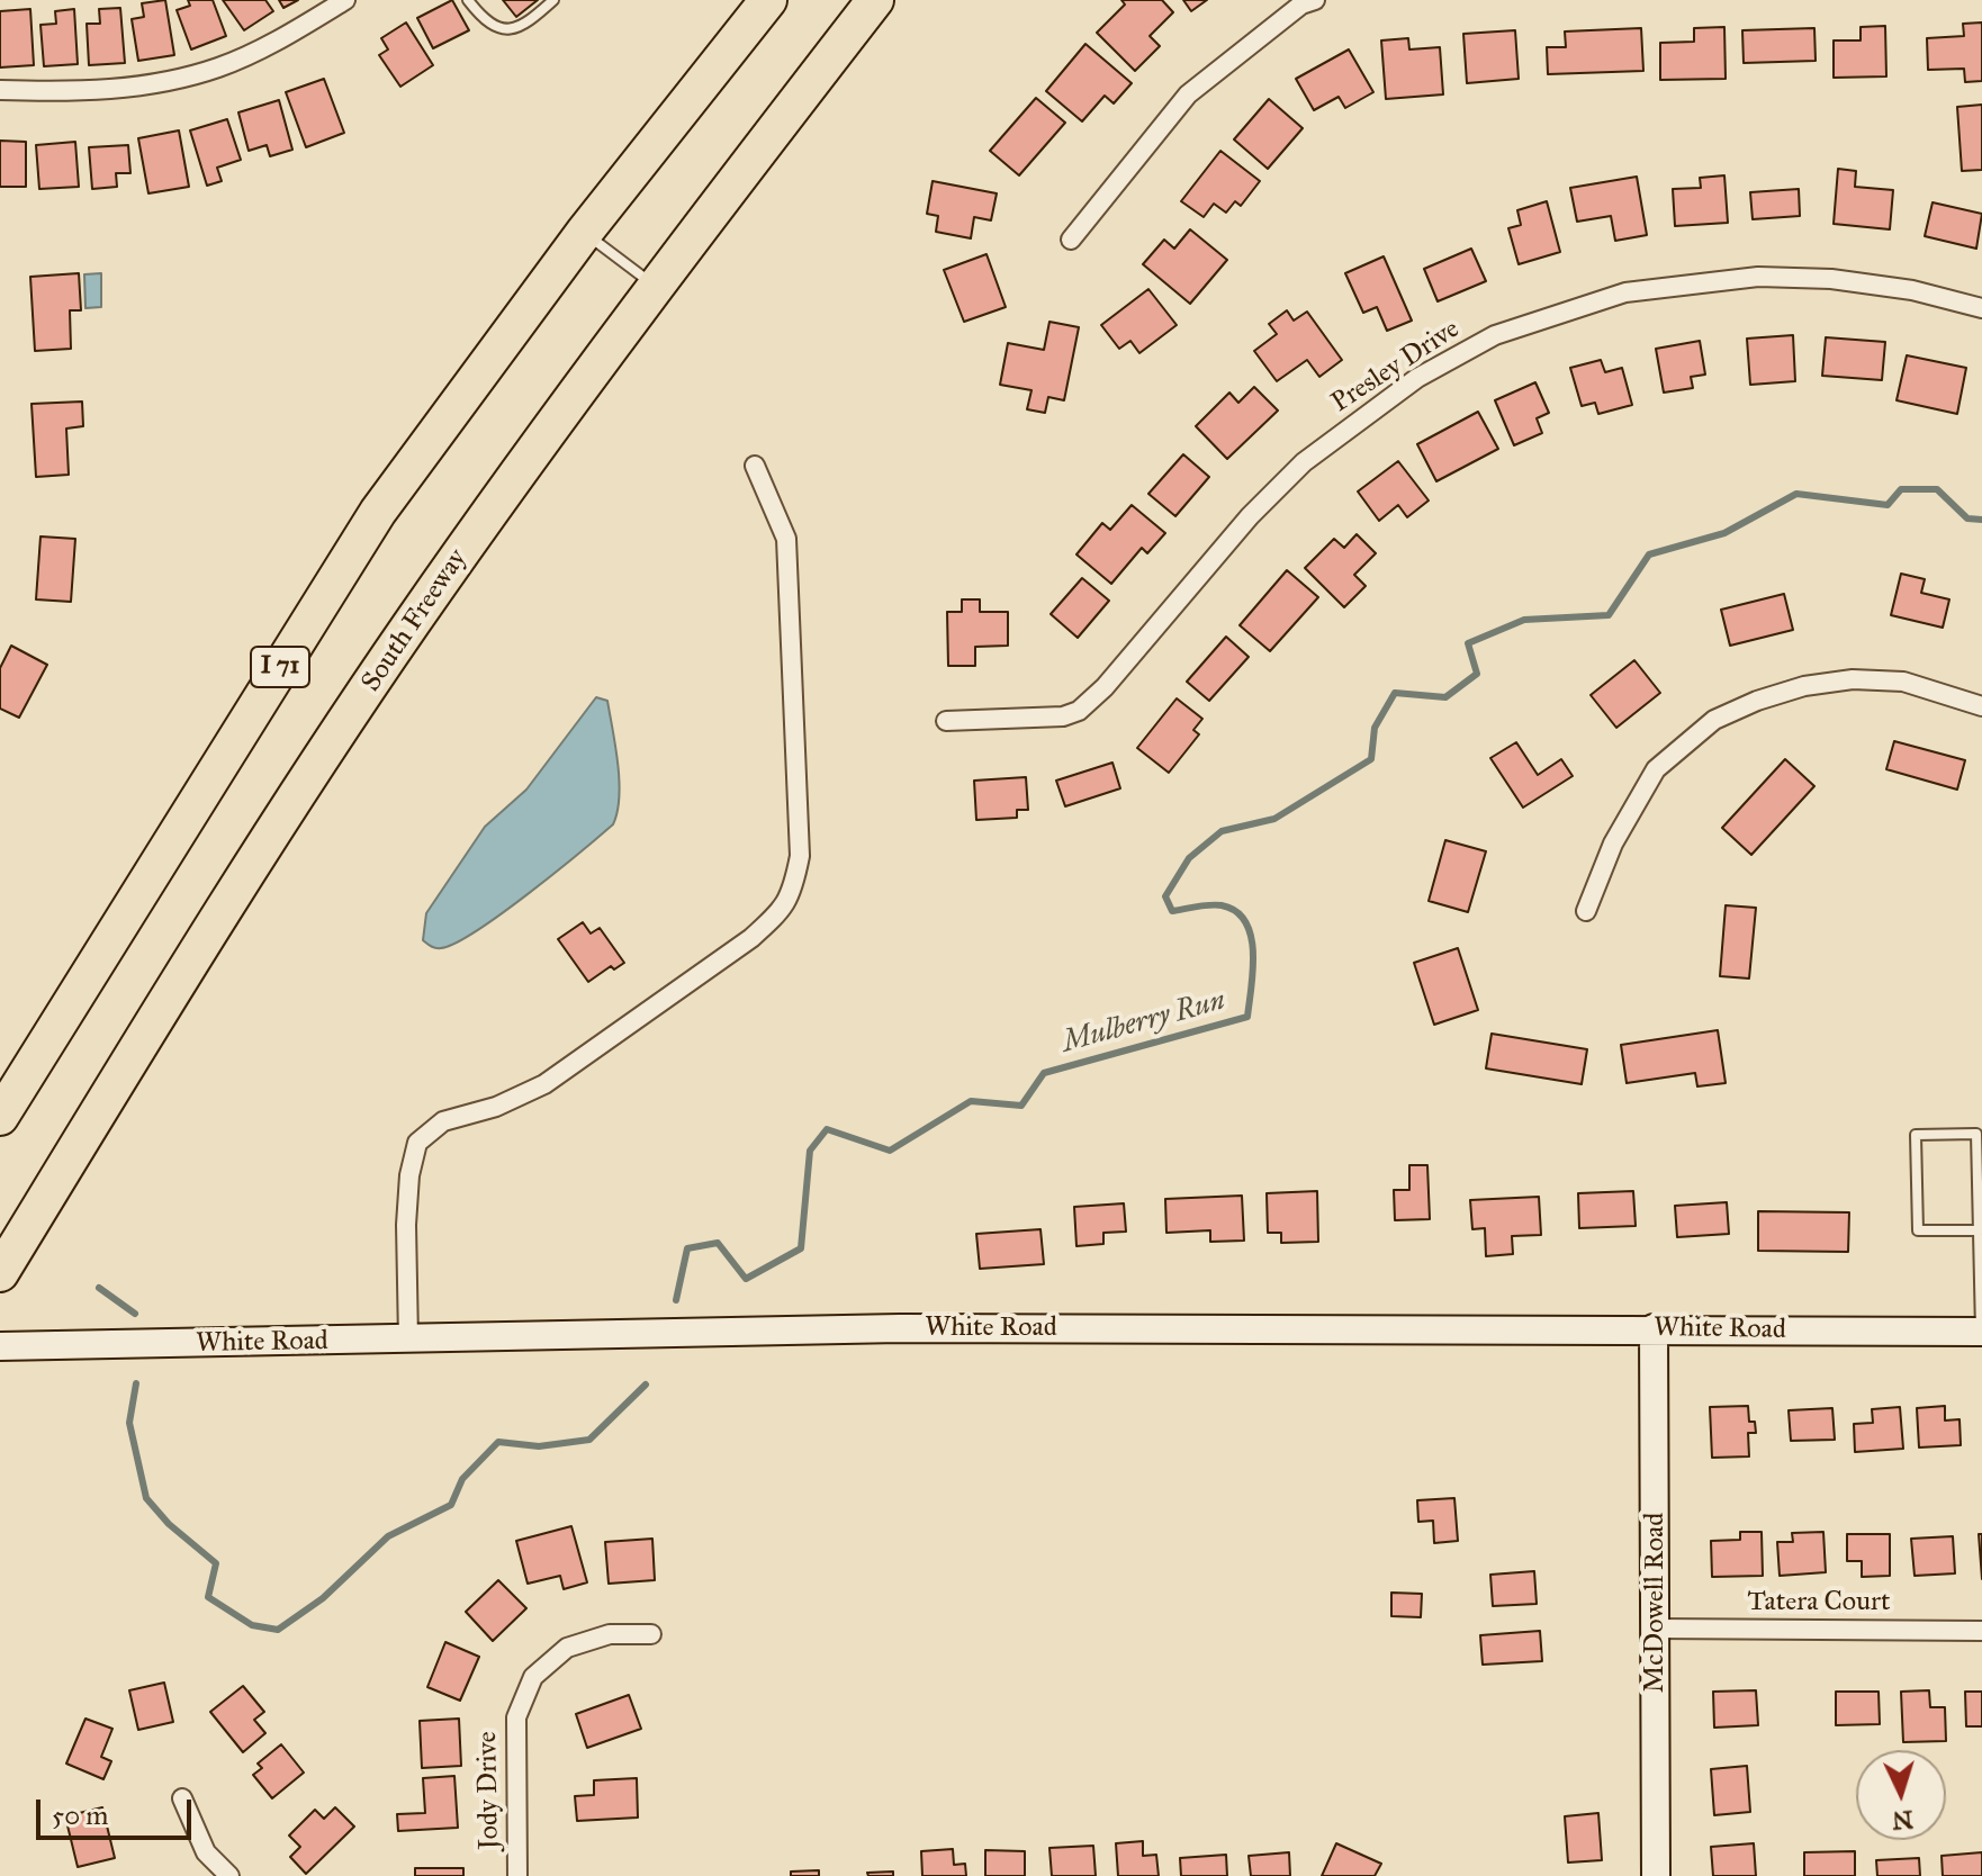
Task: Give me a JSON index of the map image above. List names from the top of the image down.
{
  "streets": {
    "highway": ["South Freeway", "I 71"],
    "street": [
      "Presley Drive",
      "White Road",
      "McDowell Road",
      "Tatera Court",
      "Jody Drive"
    ]
  },
  "crossings": [
    ["White Road", "McDowell Road"],
    ["McDowell Road", "Tatera Court"]
  ],
  "water": ["Mulberry Run"],
  "scale_bar": "50 m",
  "north": "bottom"
}
